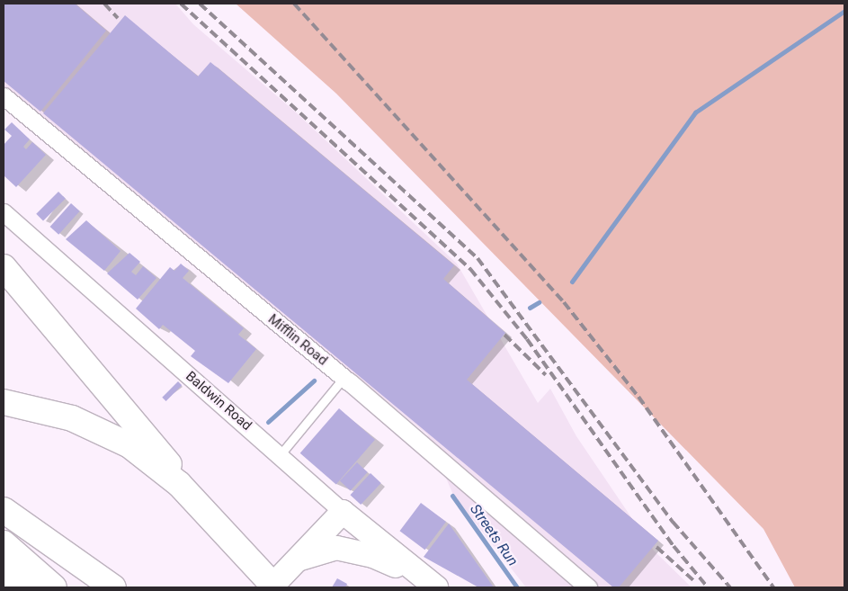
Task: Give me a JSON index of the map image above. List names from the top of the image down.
{
  "streets": {
    "main road": ["Baldwin Road"],
    "street": ["Mifflin Road"]
  },
  "water": ["Streets Run"]
}
